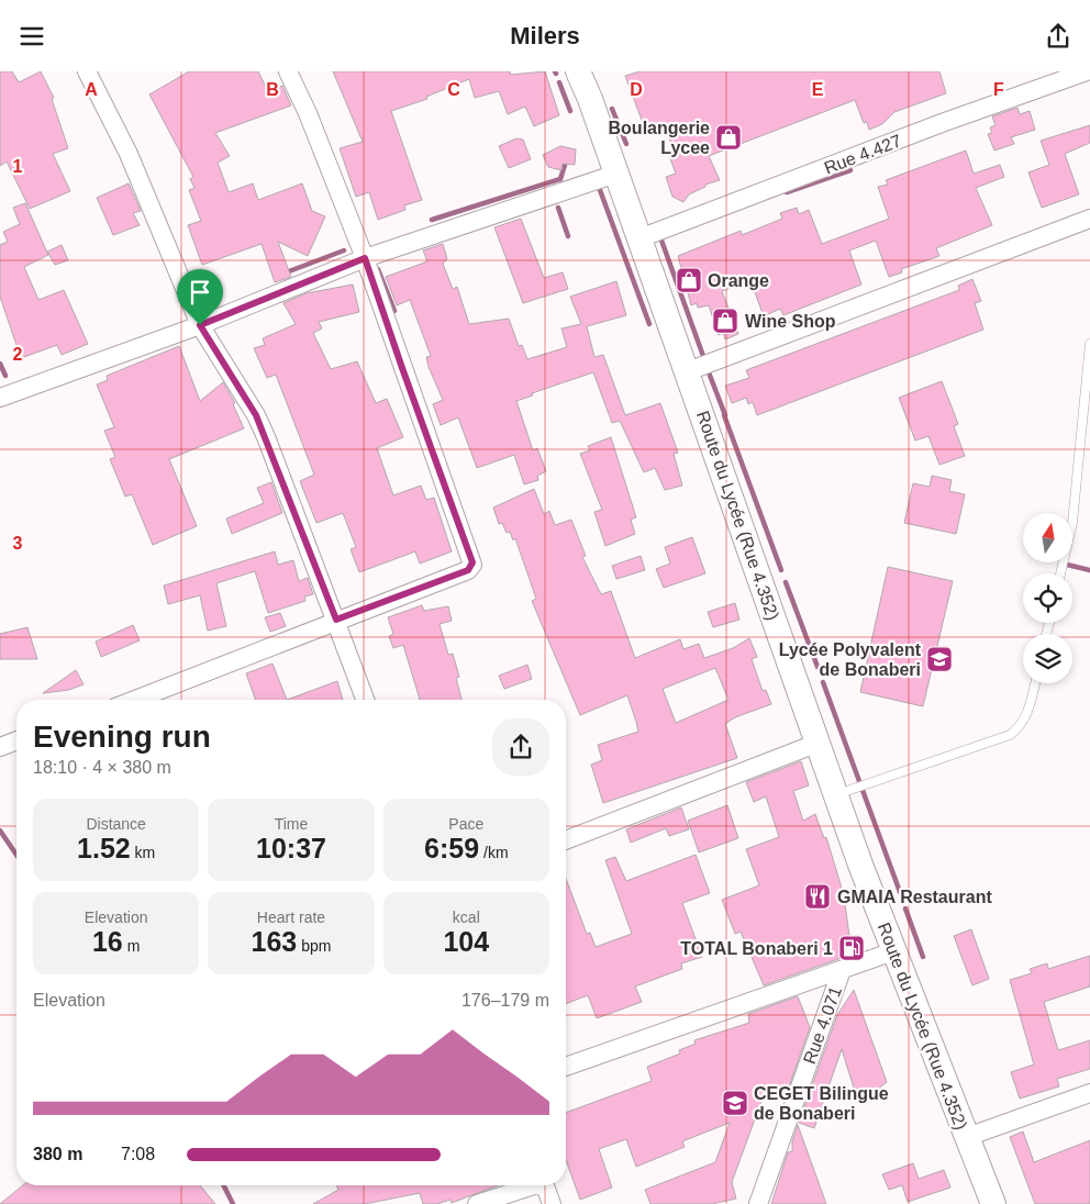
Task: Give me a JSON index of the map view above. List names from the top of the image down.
{
  "streets": {
    "main road": ["Route du Lycée (Rue 4.352)"],
    "street": ["Rue 4.427", "Rue 4.071"]
  },
  "crossings": [
    ["Rue 4.427", "Route du Lycée (Rue 4.352)"]
  ],
  "places": {
    "shop": ["Boulangerie Lycee", "Orange", "Wine Shop"],
    "school or university": ["Lycée Polyvalent de Bonaberi", "CEGET Bilingue de Bonaberi"],
    "restaurant": ["GMAIA Restaurant"],
    "fuel station": ["TOTAL Bonaberi 1"]
  },
  "north": "top",
  "page": {
    "header": "Milers",
    "heading": ["Evening run", "18:10 · 4 × 380 m"],
    "stats": [
      ["Distance", "1.52 km"],
      ["Time", "10:37"],
      ["Pace", "6:59 /km"],
      ["Elevation", "16 m"],
      ["Heart rate", "163 bpm"],
      ["kcal", "104"]
    ],
    "chart": ["Elevation", "176–179 m"],
    "list": [
      {
        "name": "380 m",
        "note": "7:08"
      }
    ]
  },
  "grid": {
    "columns": [
      "A",
      "B",
      "C",
      "D",
      "E",
      "F"
    ],
    "rows": ["1", "2", "3"]
  }
}
